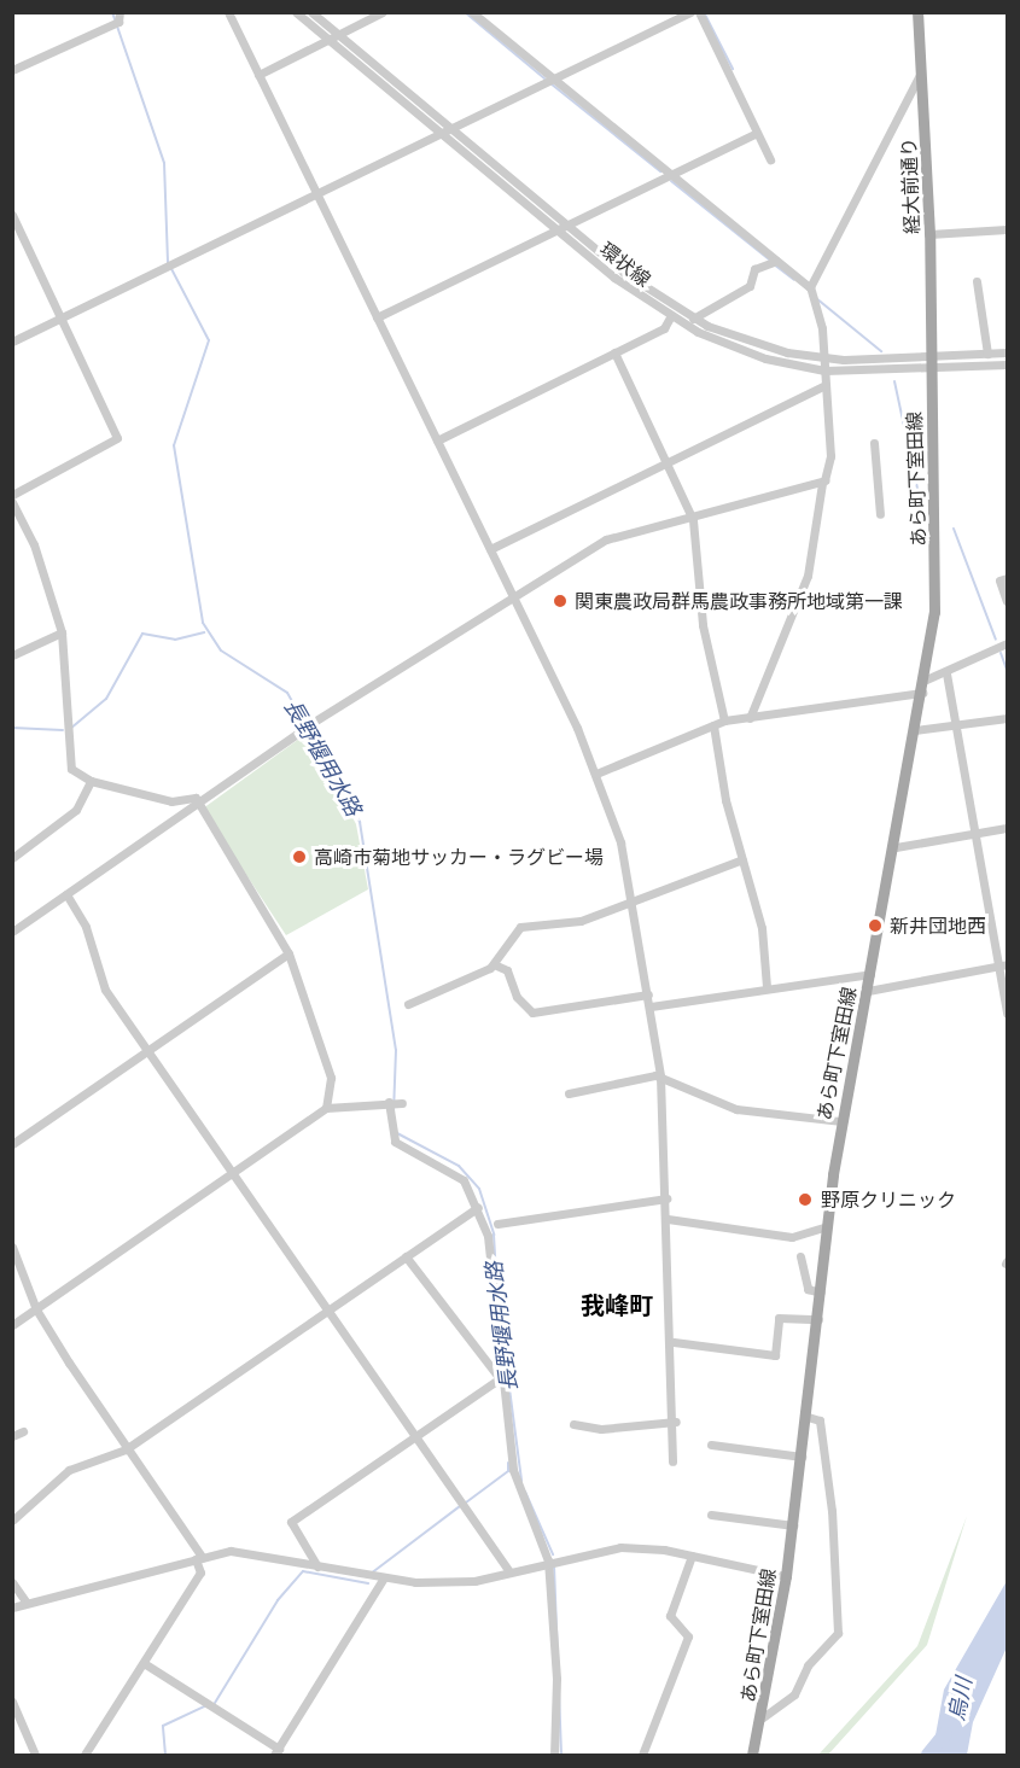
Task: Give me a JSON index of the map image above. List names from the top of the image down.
{
  "streets": {
    "main road": ["経大前通り", "あら町下室田線"],
    "street": ["環状線"]
  },
  "crossings": [
    ["経大前通り", "環状線"],
    ["経大前通り", "あら町下室田線"],
    ["環状線", "あら町下室田線"]
  ],
  "districts": ["我峰町"],
  "water": ["長野堰用水路", "烏川"],
  "places": [
    "関東農政局群馬農政事務所地域第一課",
    "高崎市菊地サッカー・ラグビー場",
    "新井団地西",
    "野原クリニック"
  ]
}
